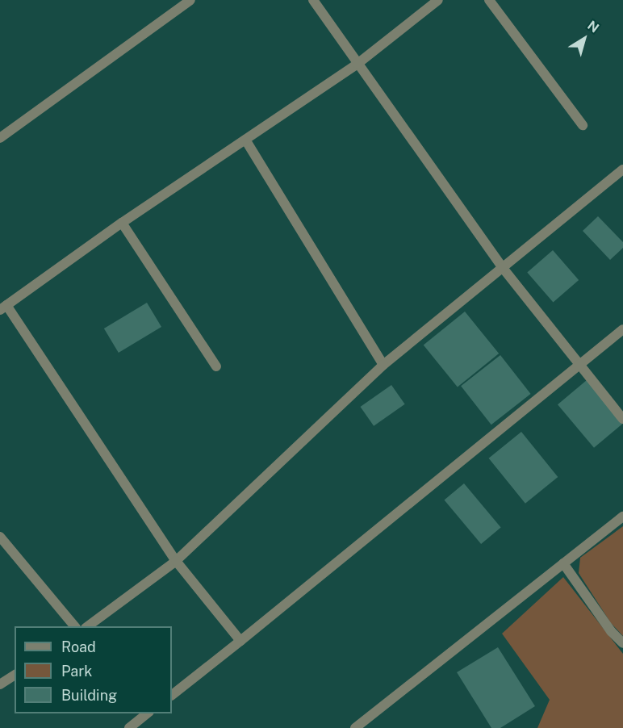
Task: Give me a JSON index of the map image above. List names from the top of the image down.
{
  "legend": ["Road", "Park", "Building"],
  "north": "top right"
}
